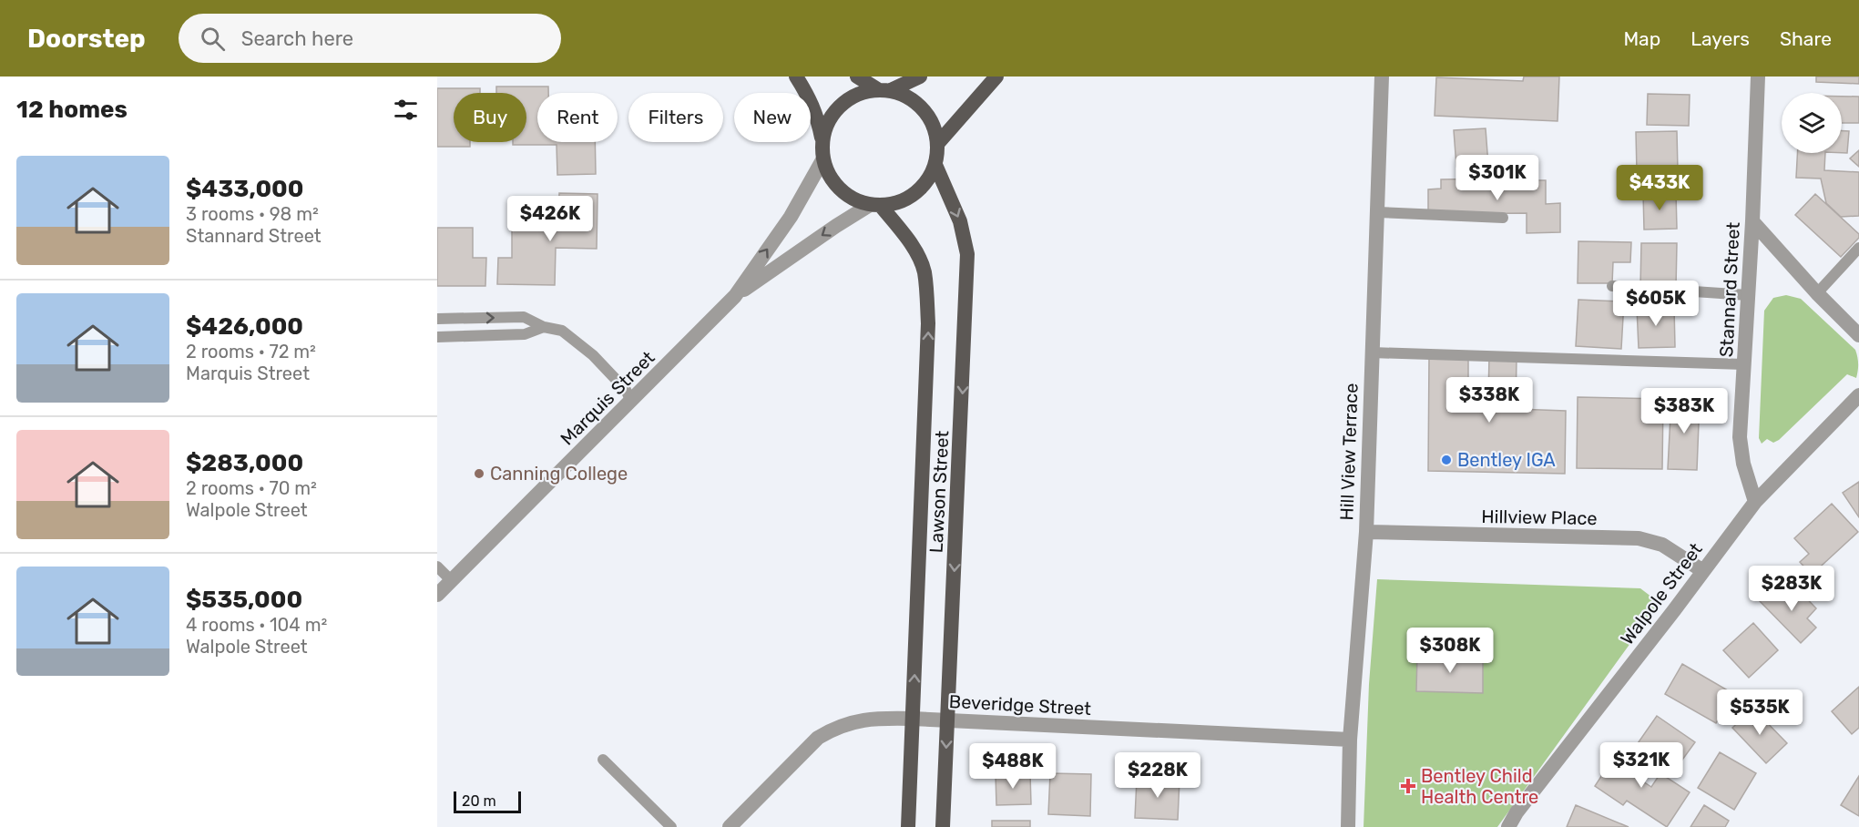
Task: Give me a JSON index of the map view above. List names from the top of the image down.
{
  "streets": {
    "main road": ["Lawson Street"],
    "street": [
      "Stannard Street",
      "Marquis Street",
      "Hill View Terrace",
      "Hillview Place",
      "Walpole Street",
      "Beveridge Street"
    ]
  },
  "crossings": [
    ["Stannard Street", "Walpole Street"],
    ["Marquis Street", "Lawson Street"],
    ["Hill View Terrace", "Hillview Place"],
    ["Hill View Terrace", "Beveridge Street"],
    ["Lawson Street", "Beveridge Street"],
    ["Hillview Place", "Walpole Street"]
  ],
  "places": {
    "other": ["Bentley IGA", "Canning College"],
    "health": ["Bentley Child Health Centre"]
  },
  "scale_bar": "20 m",
  "page": {
    "header": "Doorstep",
    "search": "Search here",
    "nav": ["Map", "Layers", "Share"],
    "heading": "12 homes",
    "chip": [
      "Buy",
      "Rent",
      "Filters",
      "New"
    ],
    "list": [
      {
        "name": "$433,000",
        "note": "3 rooms · 98 m² · Stannard Street"
      },
      {
        "name": "$426,000",
        "note": "2 rooms · 72 m² · Marquis Street"
      },
      {
        "name": "$283,000",
        "note": "2 rooms · 70 m² · Walpole Street"
      },
      {
        "name": "$535,000",
        "note": "4 rooms · 104 m² · Walpole Street"
      }
    ],
    "price": [
      "$301K",
      "$433K",
      "$426K",
      "$605K",
      "$338K",
      "$383K",
      "$283K",
      "$308K",
      "$535K",
      "$321K",
      "$488K",
      "$228K"
    ],
    "scale": "20 m"
  }
}
